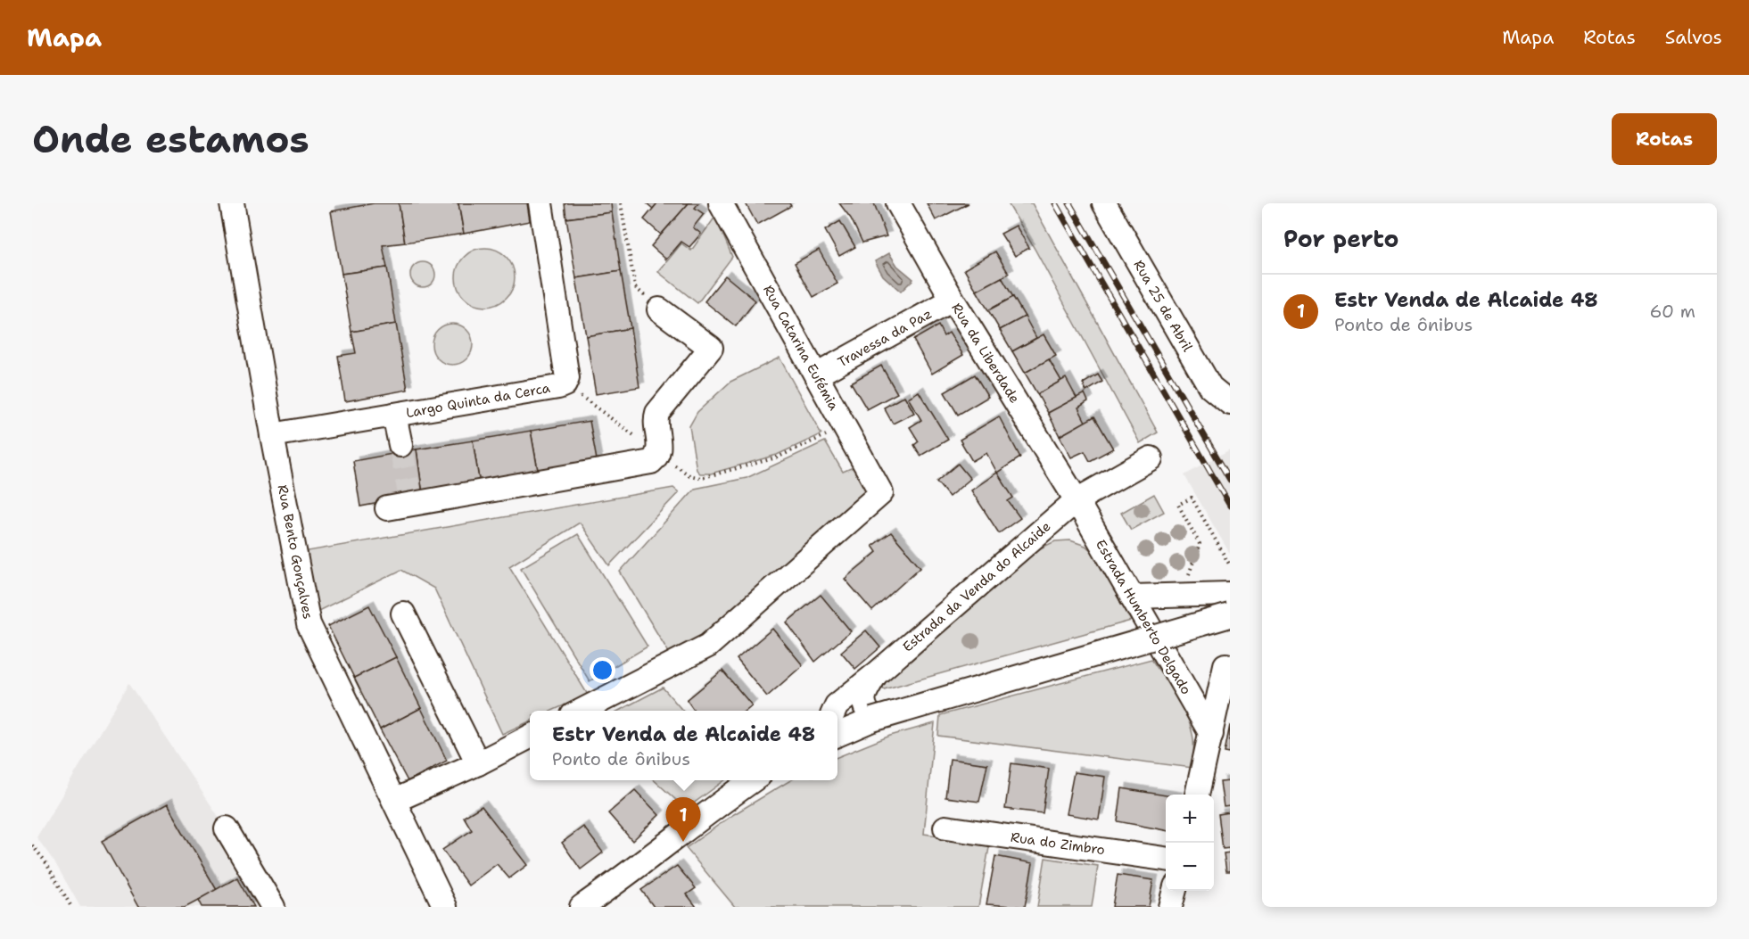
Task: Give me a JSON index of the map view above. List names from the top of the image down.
{
  "streets": {
    "street": [
      "Rua 25 de Abril",
      "Travessa da Paz",
      "Rua Catarina Eufémia",
      "Rua da Liberdade",
      "Largo Quinta da Cerca",
      "Rua Bento Gonçalves",
      "Estrada da Venda do Alcaide",
      "Estrada Humberto Delgado",
      "Rua do Zimbro"
    ]
  },
  "crossings": [
    ["Travessa da Paz", "Rua Catarina Eufémia"],
    ["Travessa da Paz", "Rua da Liberdade"],
    ["Rua da Liberdade", "Estrada da Venda do Alcaide"],
    ["Rua da Liberdade", "Estrada Humberto Delgado"],
    ["Largo Quinta da Cerca", "Rua Bento Gonçalves"],
    ["Estrada da Venda do Alcaide", "Estrada Humberto Delgado"]
  ],
  "page": {
    "header": "Mapa",
    "nav": ["Mapa", "Rotas", "Salvos"],
    "buttons": "Rotas",
    "title": "Onde estamos",
    "heading": "Por perto",
    "list": [
      {
        "mark": "1",
        "name": "Estr Venda de Alcaide 48",
        "note": "Ponto de ônibus",
        "value": "60 m"
      }
    ],
    "popup": ["Estr Venda de Alcaide 48", "Ponto de ônibus"],
    "map_buttons": ["+", "−"],
    "pins": "1"
  }
}
